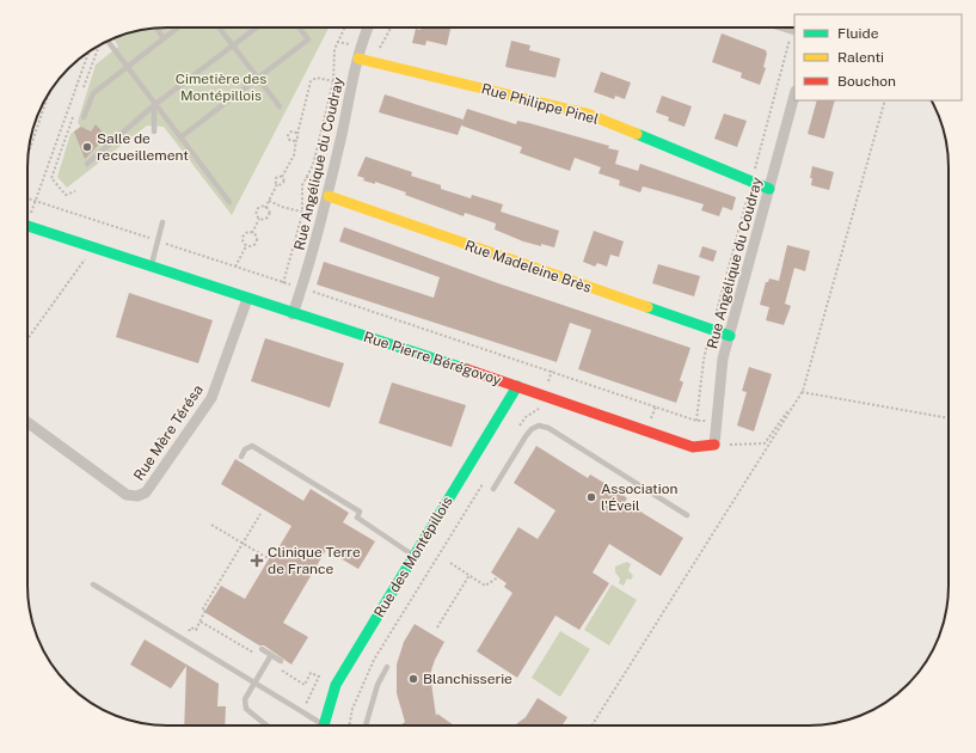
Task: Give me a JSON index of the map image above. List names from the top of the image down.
{
  "streets": {
    "street": [
      "Rue Philippe Pinel",
      "Rue Angélique du Coudray",
      "Rue Madeleine Brès",
      "Rue Pierre Bérégovoy",
      "Rue Mère Térésa",
      "Rue des Montépillois"
    ]
  },
  "crossings": [
    ["Rue Philippe Pinel", "Rue Angélique du Coudray"],
    ["Rue Angélique du Coudray", "Rue Madeleine Brès"],
    ["Rue Angélique du Coudray", "Rue Pierre Bérégovoy"],
    ["Rue Pierre Bérégovoy", "Rue Mère Térésa"],
    ["Rue Pierre Bérégovoy", "Rue des Montépillois"]
  ],
  "parks": ["Cimetière des Montépillois"],
  "places": {
    "other": ["Salle de recueillement", "Association l'Éveil", "Blanchisserie"],
    "health": ["Clinique Terre de France"]
  },
  "legend": ["Fluide", "Ralenti", "Bouchon"]
}
